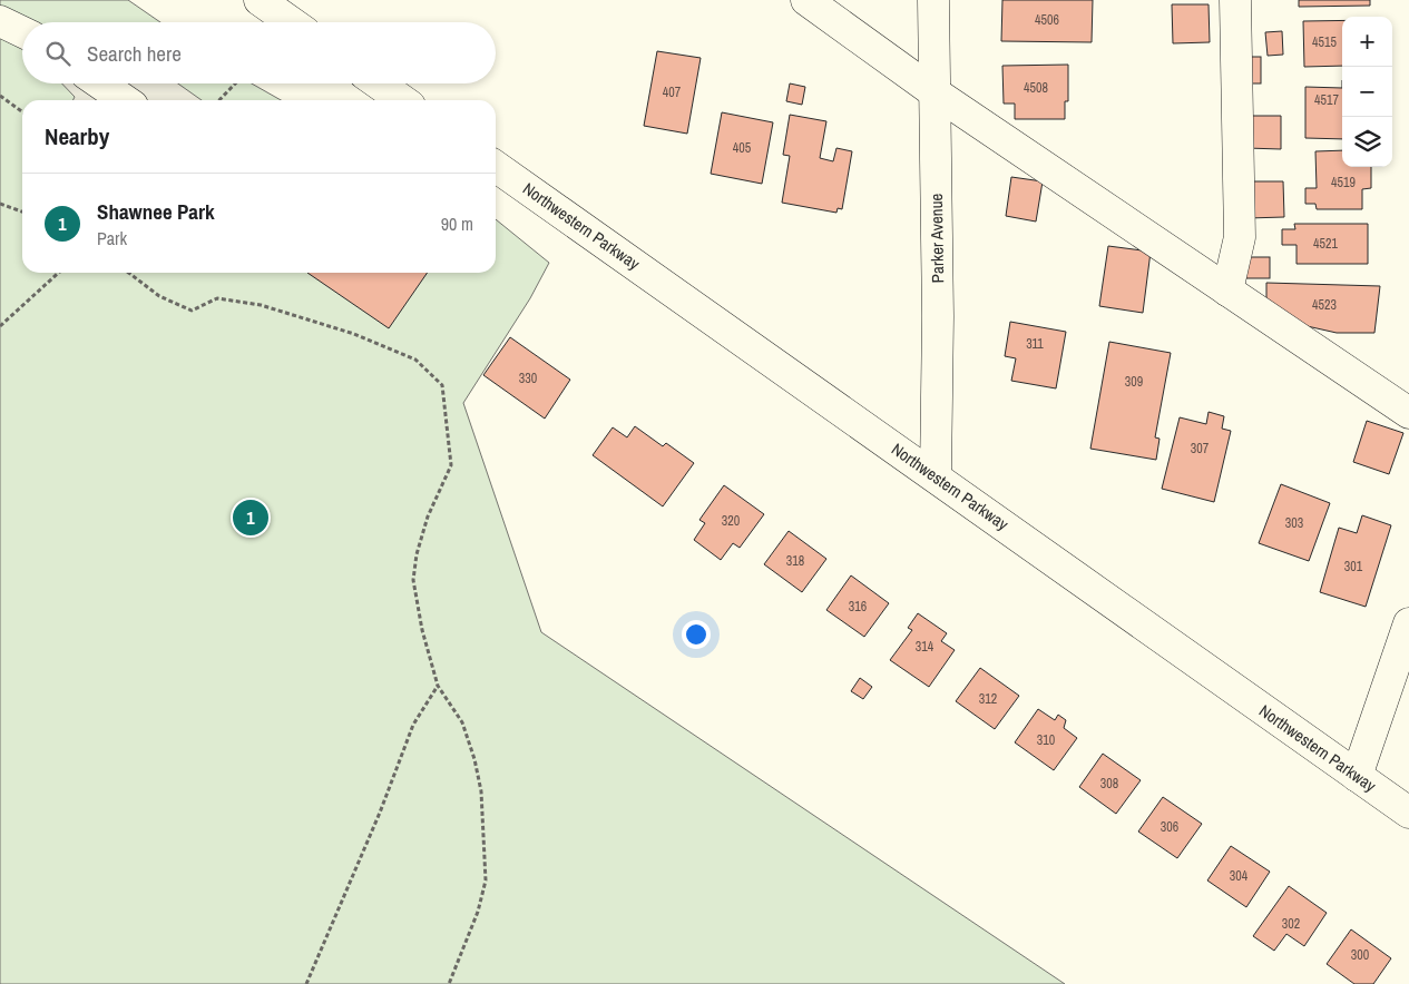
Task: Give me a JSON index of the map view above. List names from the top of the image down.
{
  "streets": {
    "street": ["Northwestern Parkway", "Parker Avenue"]
  },
  "crossings": [
    ["Northwestern Parkway", "Parker Avenue"]
  ],
  "house_numbers": [
    "4506",
    "4515",
    "4508",
    "407",
    "4517",
    "405",
    "4519",
    "4521",
    "4523",
    "311",
    "330",
    "309",
    "307",
    "320",
    "303",
    "318",
    "301",
    "316",
    "314",
    "312",
    "310",
    "308",
    "306",
    "304",
    "302",
    "300"
  ],
  "page": {
    "map_buttons": ["+", "−"],
    "search": "Search here",
    "heading": "Nearby",
    "list": [
      {
        "mark": "1",
        "name": "Shawnee Park",
        "note": "Park",
        "value": "90 m"
      }
    ],
    "pins": "1"
  }
}
